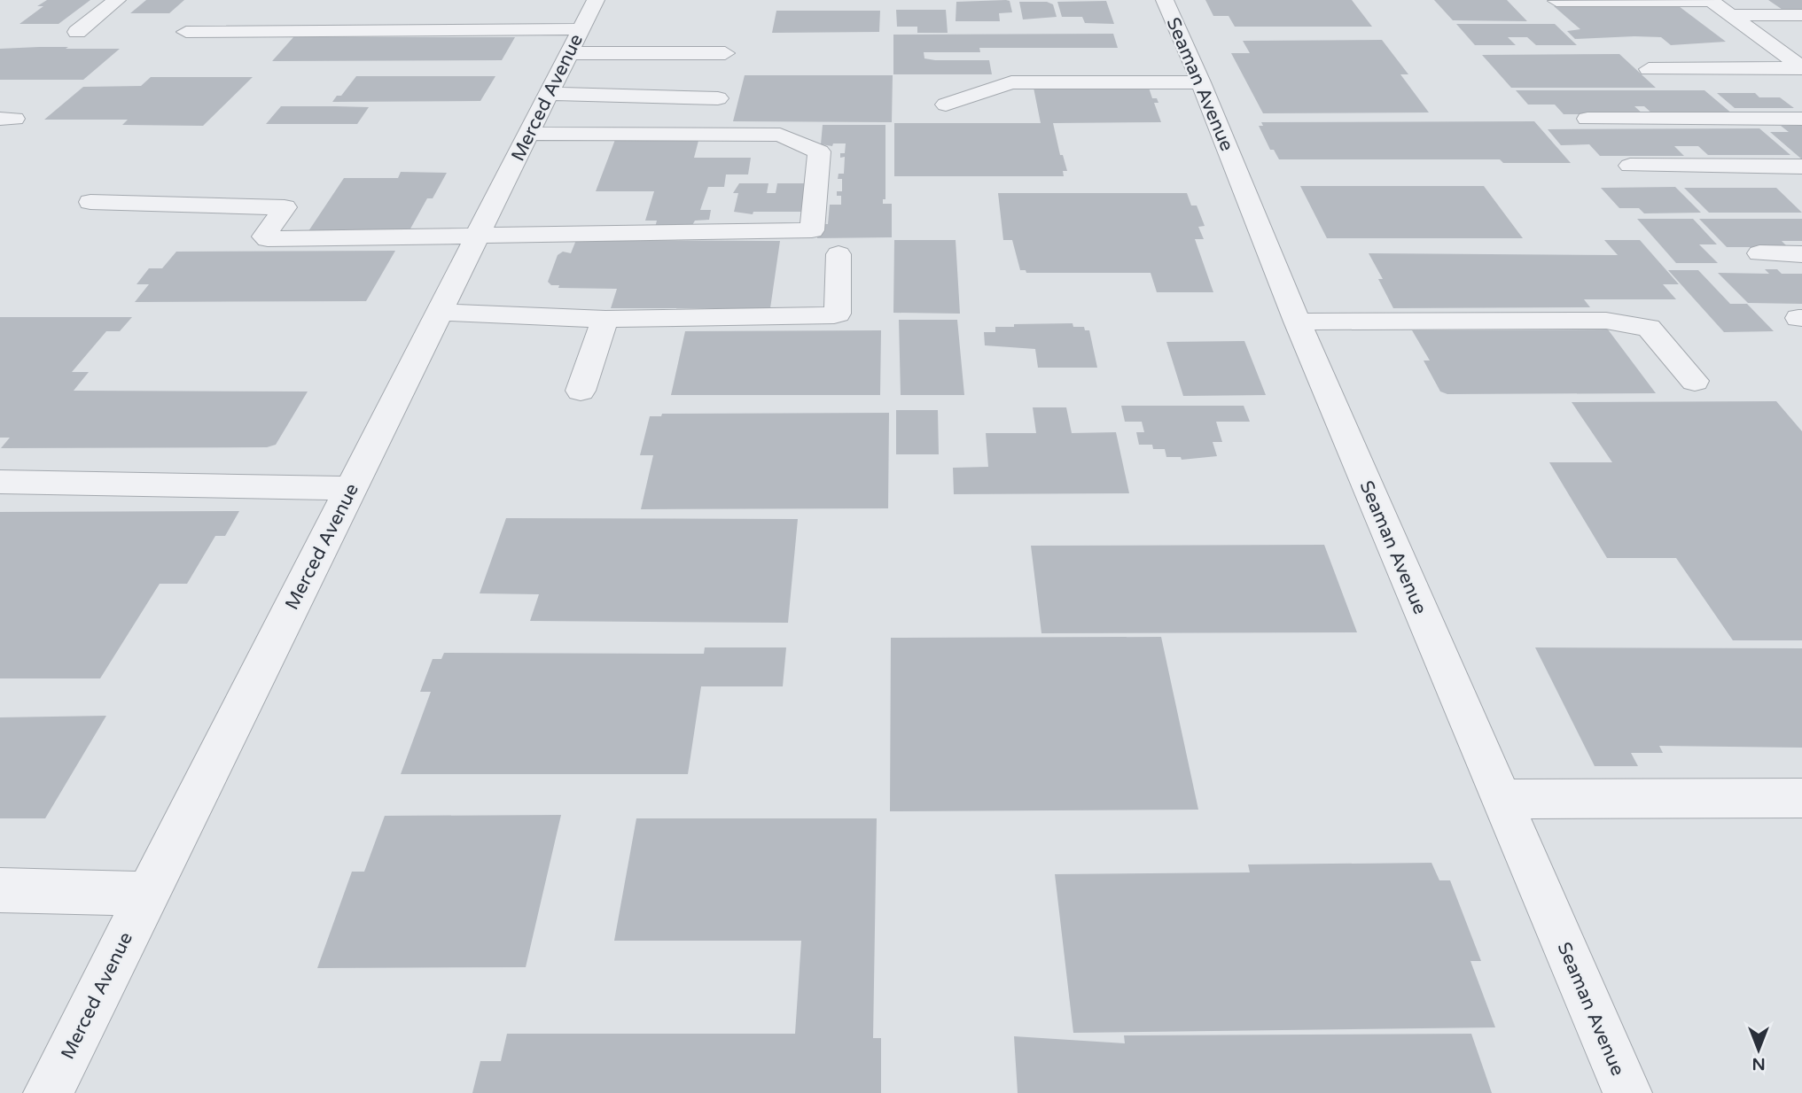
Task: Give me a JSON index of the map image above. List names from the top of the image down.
{
  "streets": {
    "street": ["Seaman Avenue", "Merced Avenue"]
  },
  "north": "bottom"
}
